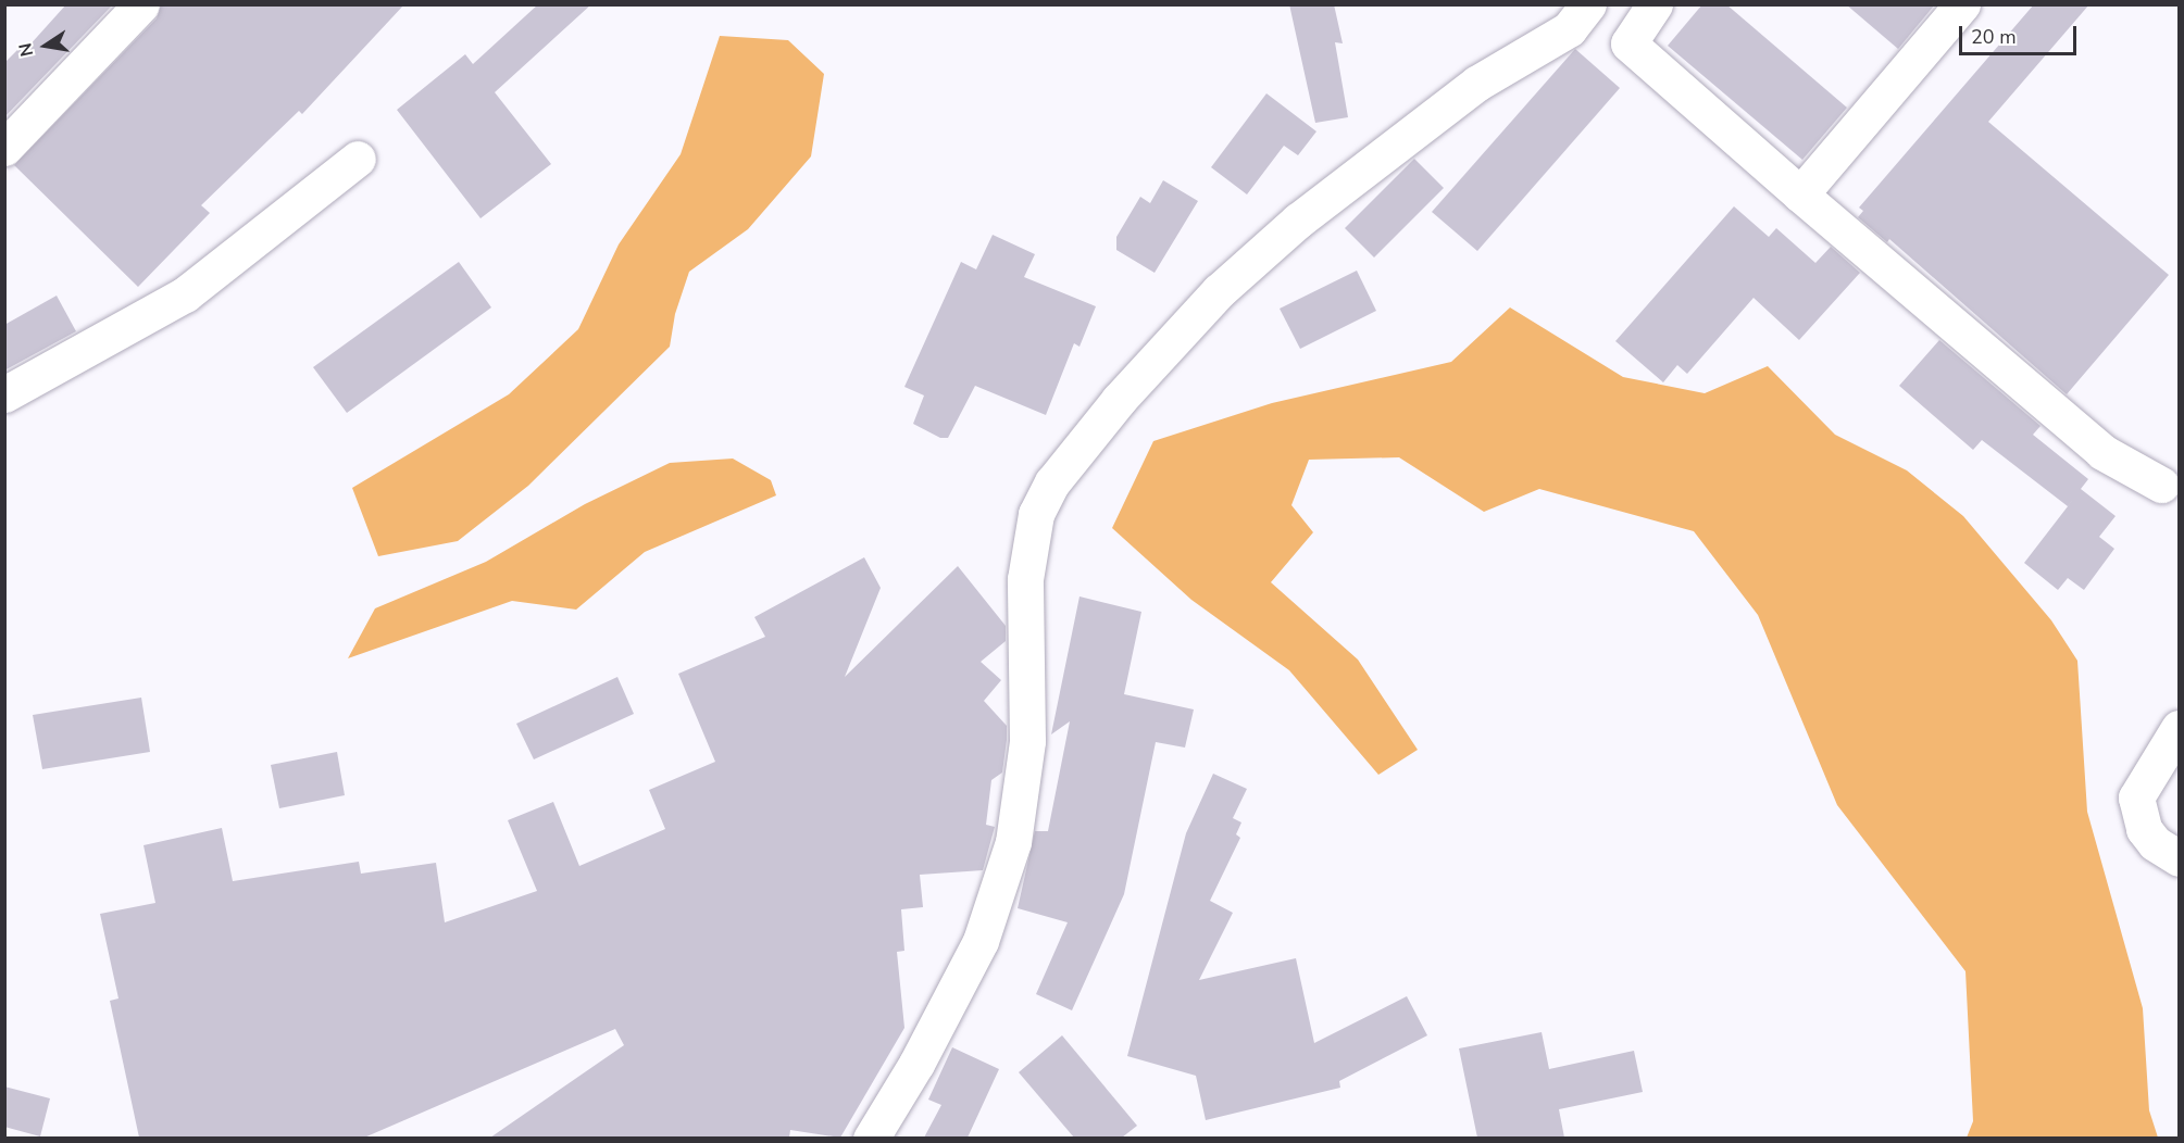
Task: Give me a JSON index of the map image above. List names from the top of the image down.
{
  "scale_bar": "20 m",
  "north": "left"
}
